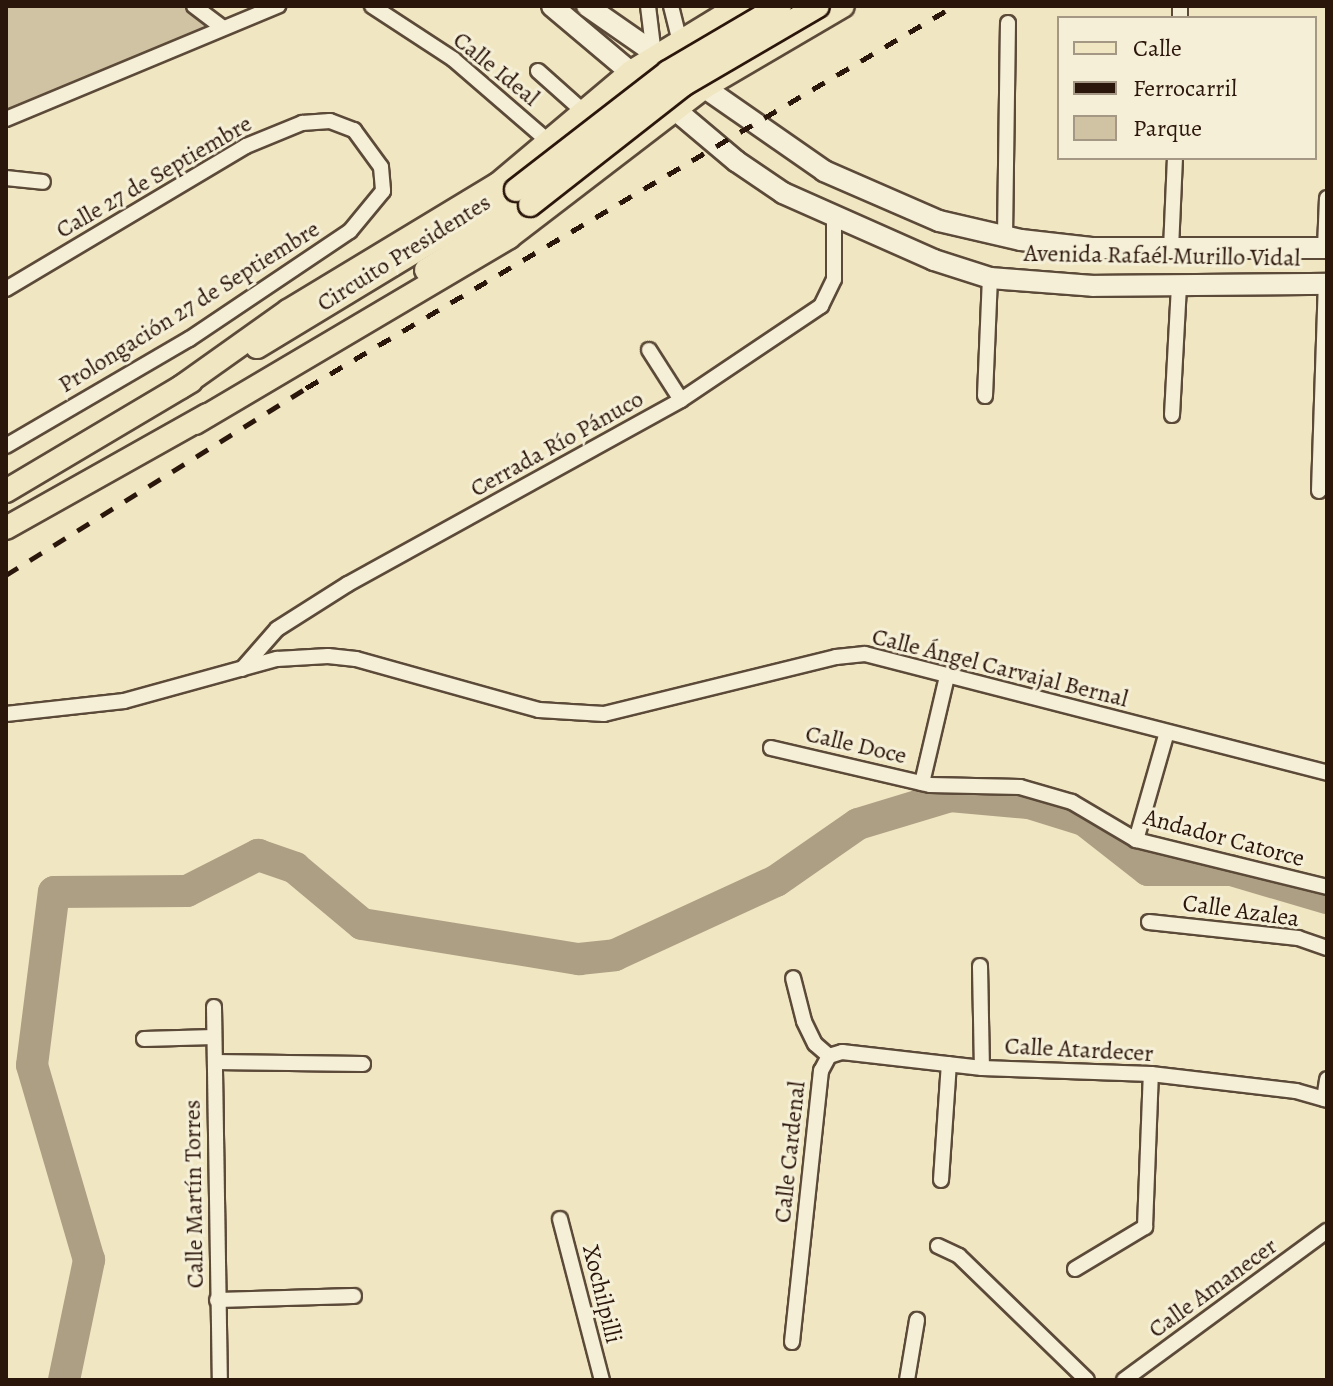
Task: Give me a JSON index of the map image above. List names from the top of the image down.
{
  "streets": {
    "main road": ["Circuito Presidentes", "Avenida Rafaél Murillo Vidal"],
    "street": [
      "Calle Ideal",
      "Calle 27 de Septiembre",
      "Prolongación 27 de Septiembre",
      "Cerrada Río Pánuco",
      "Calle Ángel Carvajal Bernal",
      "Calle Doce",
      "Andador Catorce",
      "Calle Azalea",
      "Calle Atardecer",
      "Calle Cardenal",
      "Calle Martín Torres",
      "Calle Amanecer",
      "Xochilpilli"
    ]
  },
  "crossings": [
    ["Calle 27 de Septiembre", "Prolongación 27 de Septiembre"],
    ["Avenida Rafaél Murillo Vidal", "Cerrada Río Pánuco"],
    ["Cerrada Río Pánuco", "Calle Ángel Carvajal Bernal"],
    ["Calle Doce", "Andador Catorce"],
    ["Calle Atardecer", "Calle Cardenal"]
  ],
  "legend": ["Calle", "Ferrocarril", "Parque"]
}
